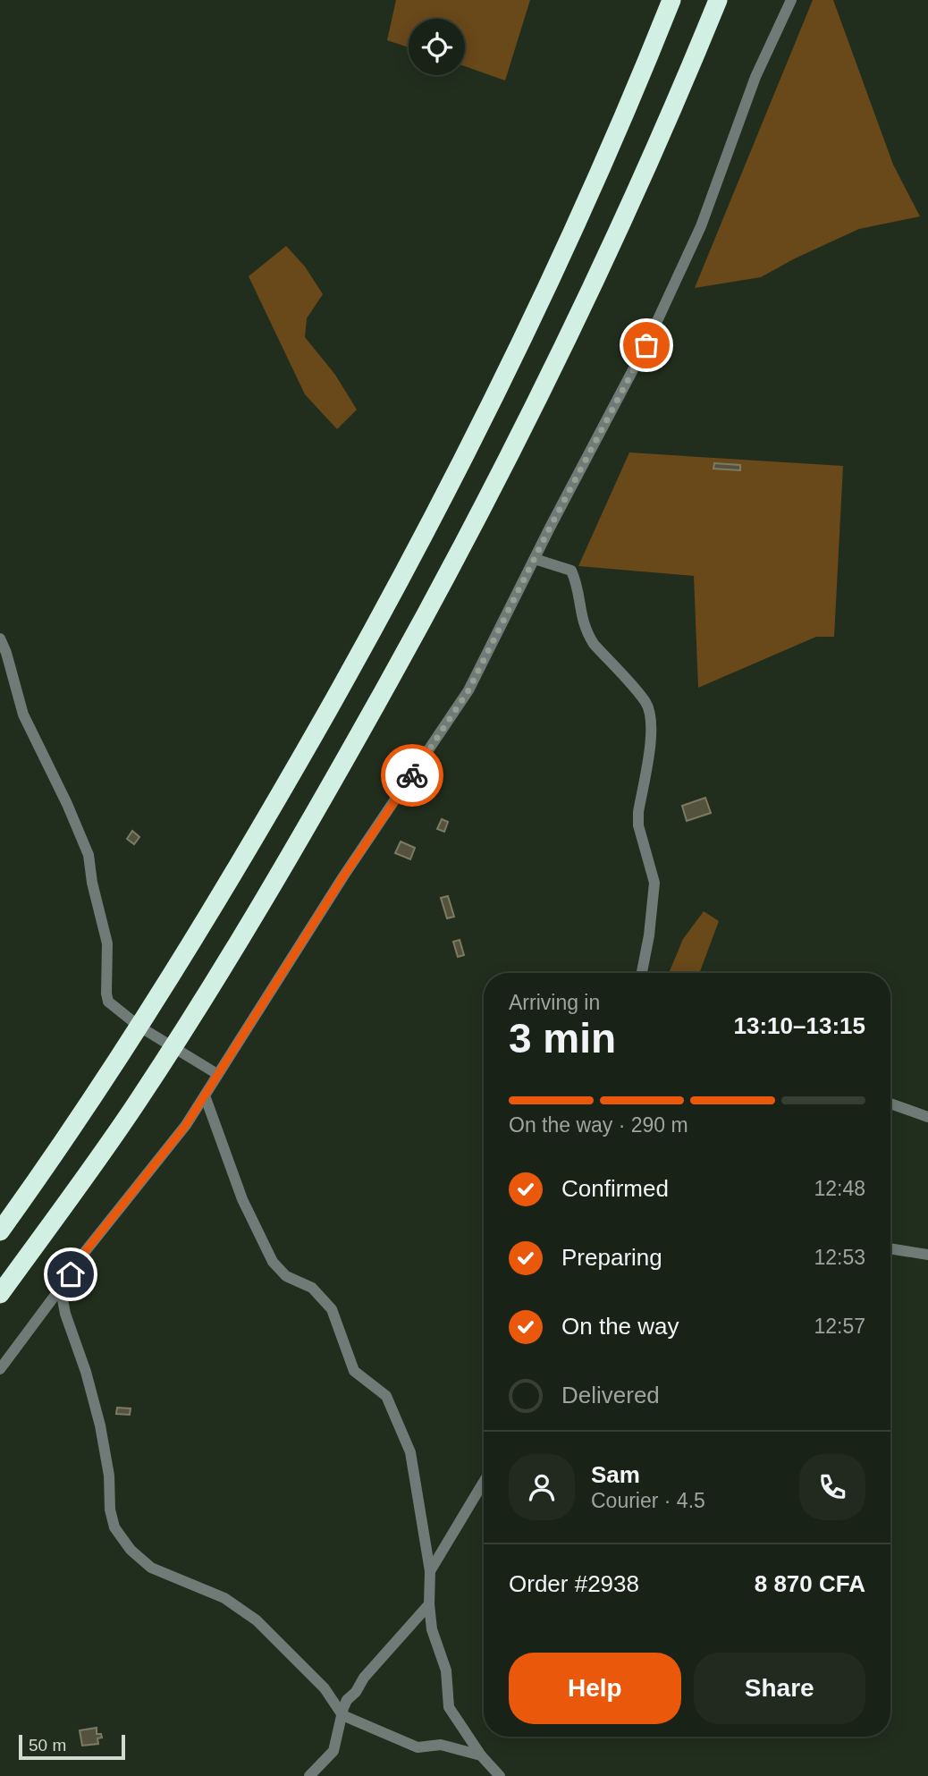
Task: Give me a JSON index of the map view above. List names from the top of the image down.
{
  "scale_bar": "50 m",
  "page": {
    "heading": ["3 min", "Arriving in", "13:10–13:15"],
    "panel": [
      "Sam",
      "Courier · 4.5",
      "Order #2938",
      "8 870 CFA"
    ],
    "bar": "On the way · 290 m",
    "list": [
      ["Confirmed", "12:48"],
      ["Preparing", "12:53"],
      ["On the way", "12:57"],
      "Delivered"
    ],
    "buttons": ["Help", "Share"],
    "scale": "50 m"
  }
}
